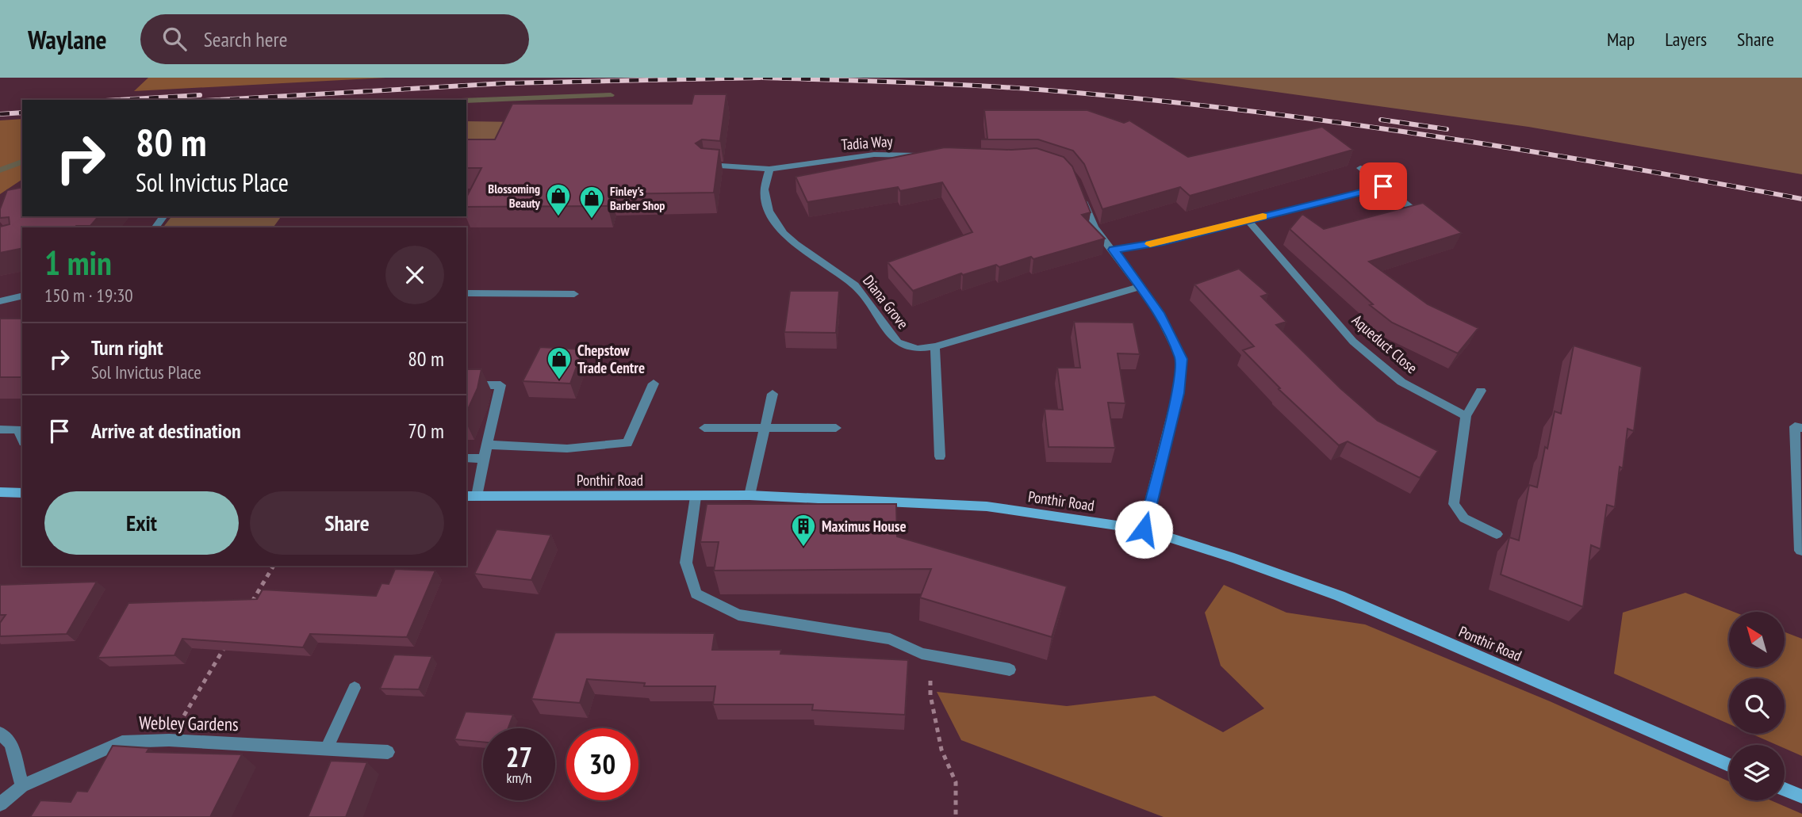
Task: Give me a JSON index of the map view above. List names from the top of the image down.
{
  "streets": {
    "main road": ["Ponthir Road"],
    "street": [
      "Tadia Way",
      "Diana Grove",
      "Aqueduct Close",
      "Webley Gardens"
    ]
  },
  "crossings": [
    ["Tadia Way", "Diana Grove"]
  ],
  "places": {
    "shop": ["Blossoming Beauty", "Finley's Barber Shop", "Chepstow Trade Centre"],
    "building": ["Maximus House"]
  },
  "north": "top left",
  "page": {
    "header": "Waylane",
    "search": "Search here",
    "nav": ["Map", "Layers", "Share"],
    "turn": ["80 m", "Sol Invictus Place"],
    "heading": ["1 min", "150 m · 19:30"],
    "list": [
      {
        "name": "Turn right",
        "note": "Sol Invictus Place",
        "value": "80 m"
      },
      {
        "name": "Arrive at destination",
        "value": "70 m"
      }
    ],
    "buttons": ["Exit", "Share"],
    "speed": "27 km/h",
    "limit": "30"
  }
}
